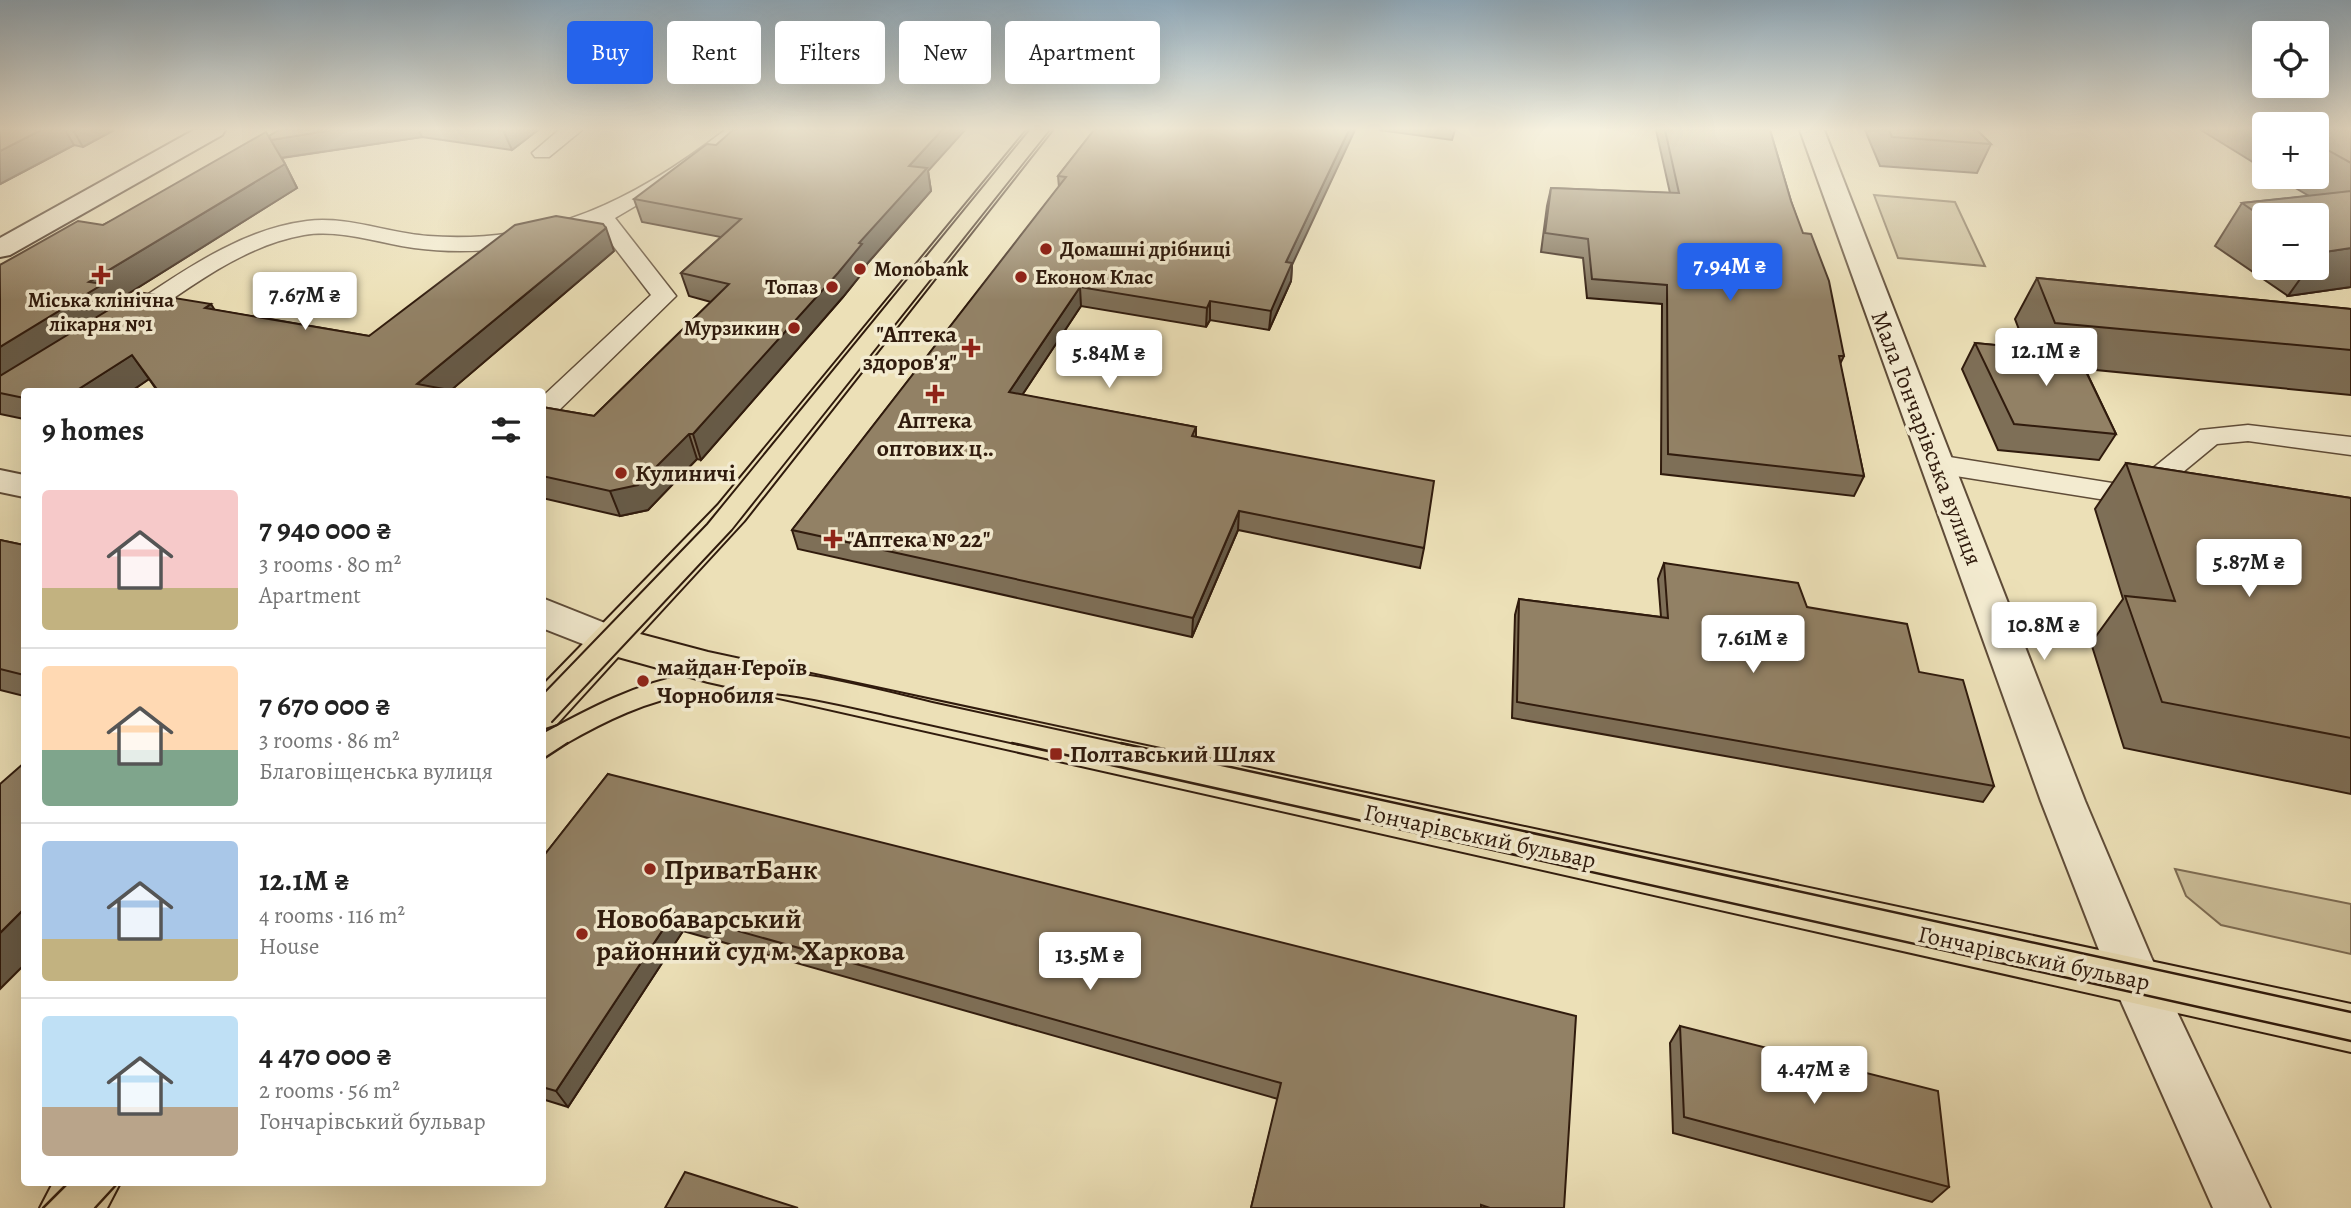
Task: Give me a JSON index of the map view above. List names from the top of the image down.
{
  "streets": {
    "main road": ["Гончарівський бульвар"],
    "street": ["Мала Гончарівська вулиця"]
  },
  "crossings": [
    ["Мала Гончарівська вулиця", "Гончарівський бульвар"]
  ],
  "places": {
    "other": [
      "Домашні дрібниці",
      "Monobank",
      "Економ Клас",
      "Топаз",
      "Мурзикин",
      "Кулиничі",
      "майдан Героїв Чорнобиля",
      "ПриватБанк",
      "Новобаварський районний суд м. Харкова"
    ],
    "health": [
      "Міська клінічна лікарня №1",
      "\"Аптека здоров'я\"",
      "Аптека оптових ц‥",
      "\"Аптека № 22\""
    ],
    "transit": ["Полтавський Шлях"]
  },
  "page": {
    "map_buttons": ["+", "−"],
    "chip": [
      "Buy",
      "Rent",
      "Filters",
      "New",
      "Apartment"
    ],
    "price": [
      "7.94M ₴",
      "7.67M ₴",
      "12.1M ₴",
      "5.84M ₴",
      "5.87M ₴",
      "10.8M ₴",
      "7.61M ₴",
      "13.5M ₴",
      "4.47M ₴"
    ],
    "heading": "9 homes",
    "list": [
      {
        "name": "7 940 000 ₴",
        "note": "3 rooms · 80 m² · Apartment"
      },
      {
        "name": "7 670 000 ₴",
        "note": "3 rooms · 86 m² · Благовіщенська вулиця"
      },
      {
        "name": "12.1M ₴",
        "note": "4 rooms · 116 m² · House"
      },
      {
        "name": "4 470 000 ₴",
        "note": "2 rooms · 56 m² · Гончарівський бульвар"
      }
    ]
  }
}
